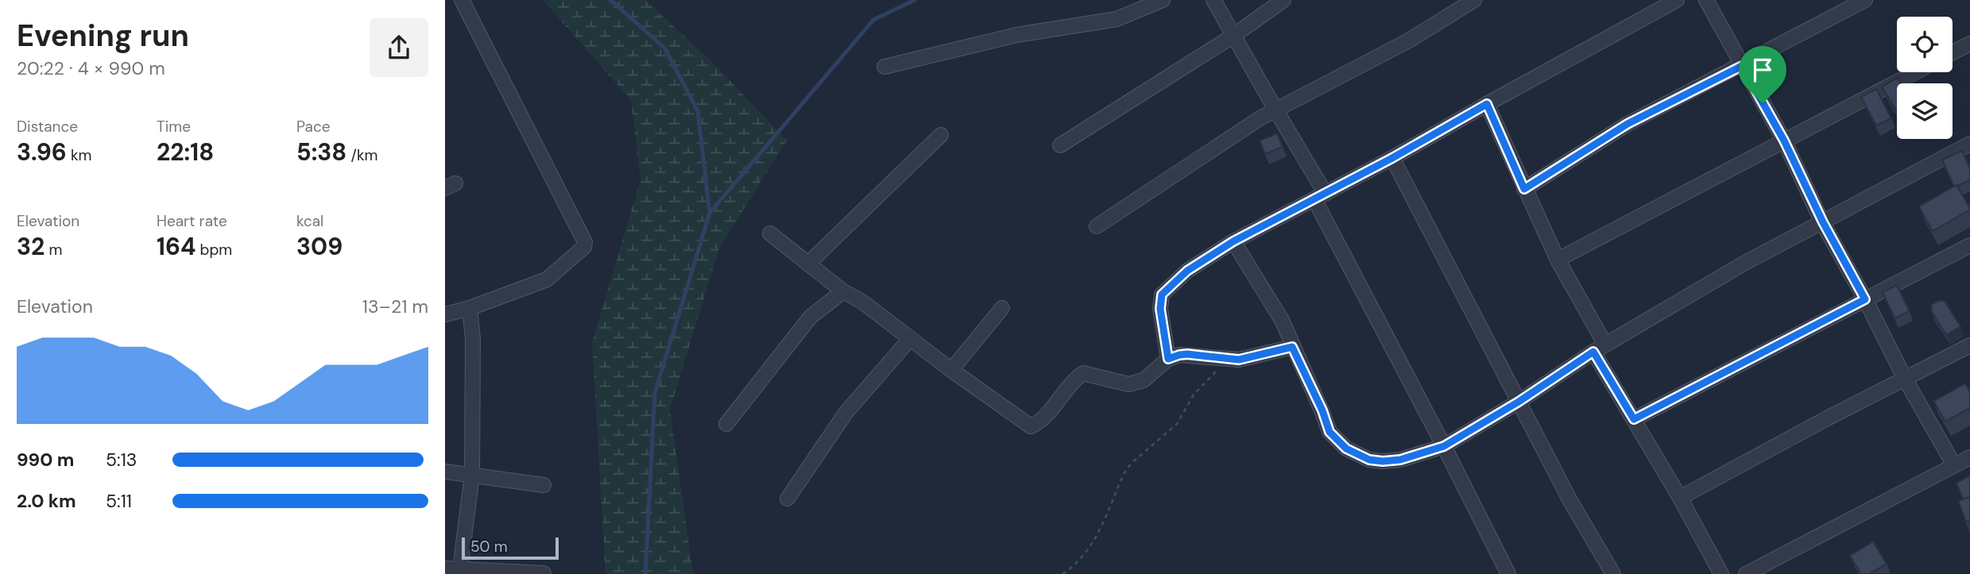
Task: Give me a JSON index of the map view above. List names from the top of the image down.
{
  "scale_bar": "50 m",
  "page": {
    "heading": ["Evening run", "20:22 · 4 × 990 m"],
    "stats": [
      ["Distance", "3.96 km"],
      ["Time", "22:18"],
      ["Pace", "5:38 /km"],
      ["Elevation", "32 m"],
      ["Heart rate", "164 bpm"],
      ["kcal", "309"]
    ],
    "chart": ["Elevation", "13–21 m"],
    "list": [
      {
        "name": "990 m",
        "note": "5:13"
      },
      {
        "name": "2.0 km",
        "note": "5:11"
      }
    ],
    "scale": "50 m"
  }
}
